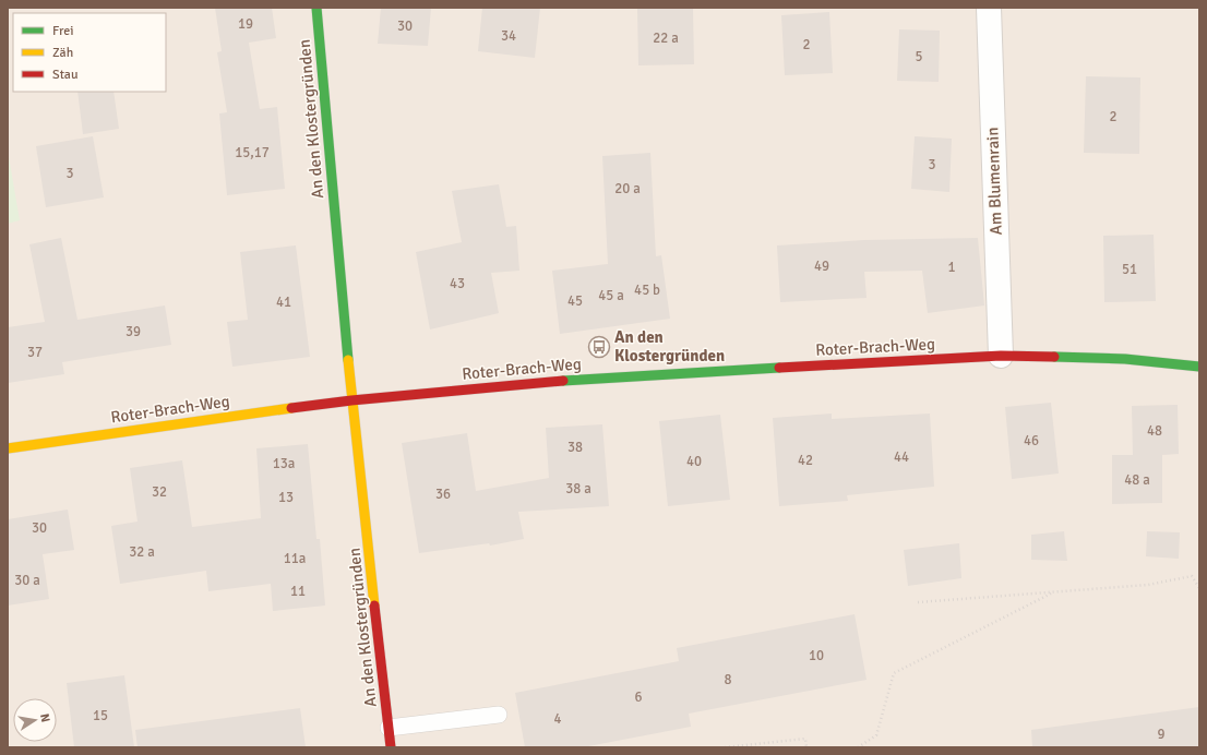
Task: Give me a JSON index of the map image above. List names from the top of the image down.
{
  "streets": {
    "street": ["An den Klostergründen", "Am Blumenrain", "Roter-Brach-Weg"]
  },
  "crossings": [
    ["An den Klostergründen", "Roter-Brach-Weg"],
    ["Am Blumenrain", "Roter-Brach-Weg"]
  ],
  "places": {
    "bus stop": ["An den Klostergründen"]
  },
  "house_numbers": [
    "19",
    "30",
    "34",
    "22 a",
    "2",
    "5",
    "2",
    "15,17",
    "3",
    "3",
    "20 a",
    "49",
    "1",
    "51",
    "43",
    "45 b",
    "45 a",
    "45",
    "41",
    "39",
    "37",
    "48",
    "46",
    "38",
    "44",
    "42",
    "40",
    "13a",
    "48 a",
    "38 a",
    "32",
    "36",
    "13",
    "30",
    "32 a",
    "11a",
    "30 a",
    "11",
    "10",
    "8",
    "6",
    "15",
    "4",
    "9"
  ],
  "legend": ["Frei", "Zäh", "Stau"],
  "north": "right"
}
